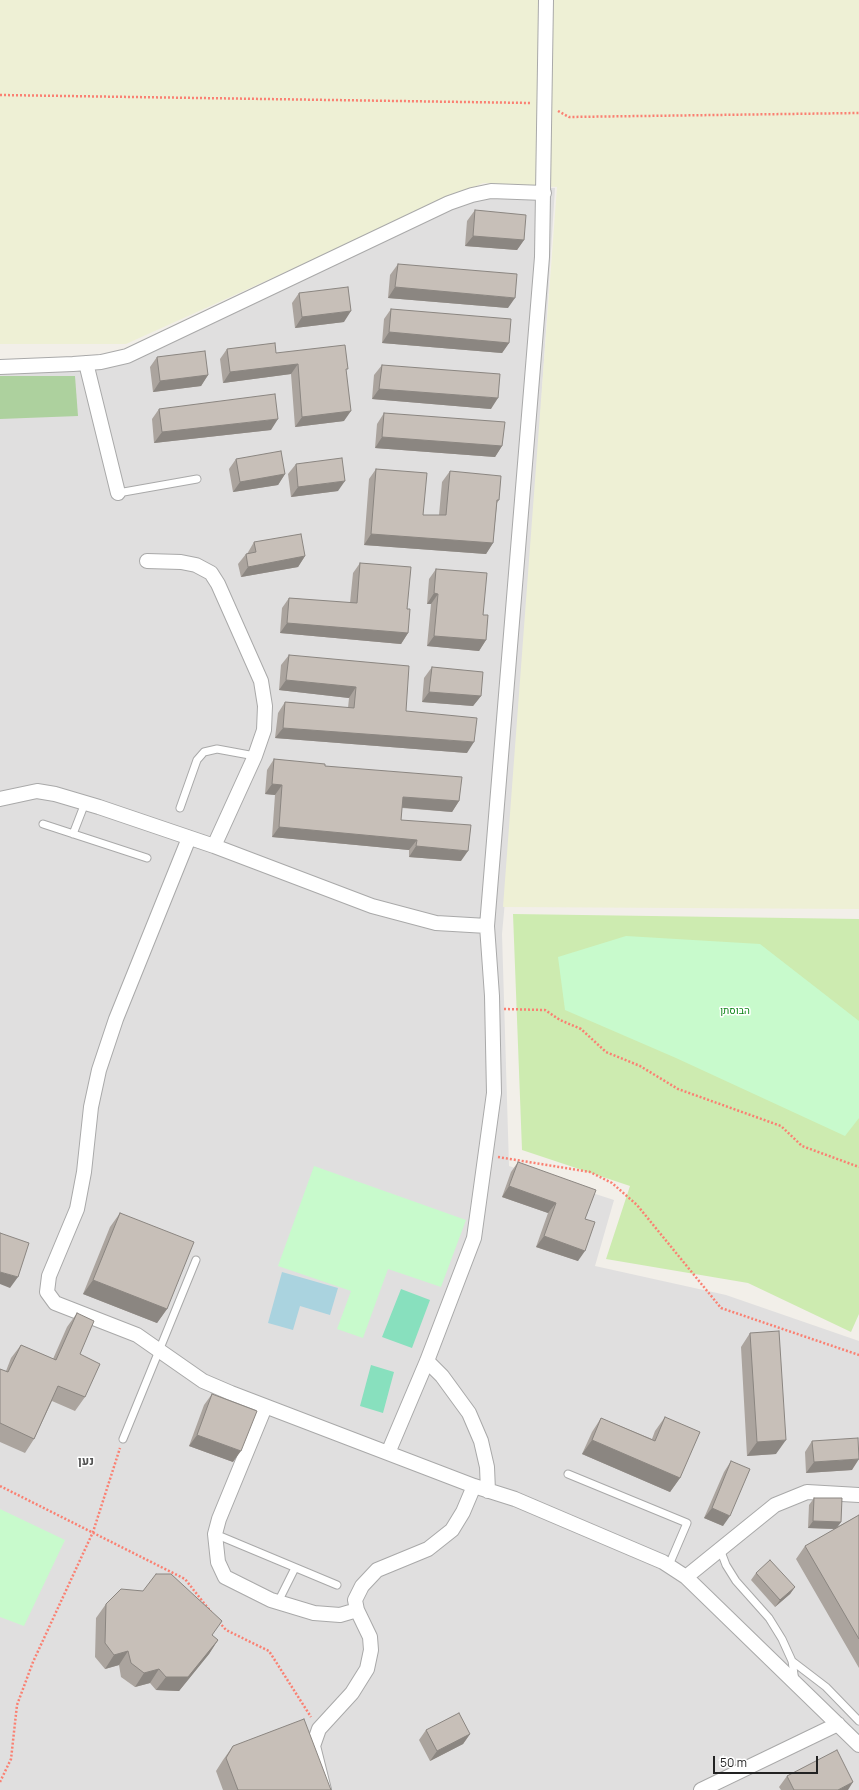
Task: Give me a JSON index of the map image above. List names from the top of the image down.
{
  "districts": ["נען"],
  "parks": ["הבוסתן"],
  "scale_bar": "50 m"
}
